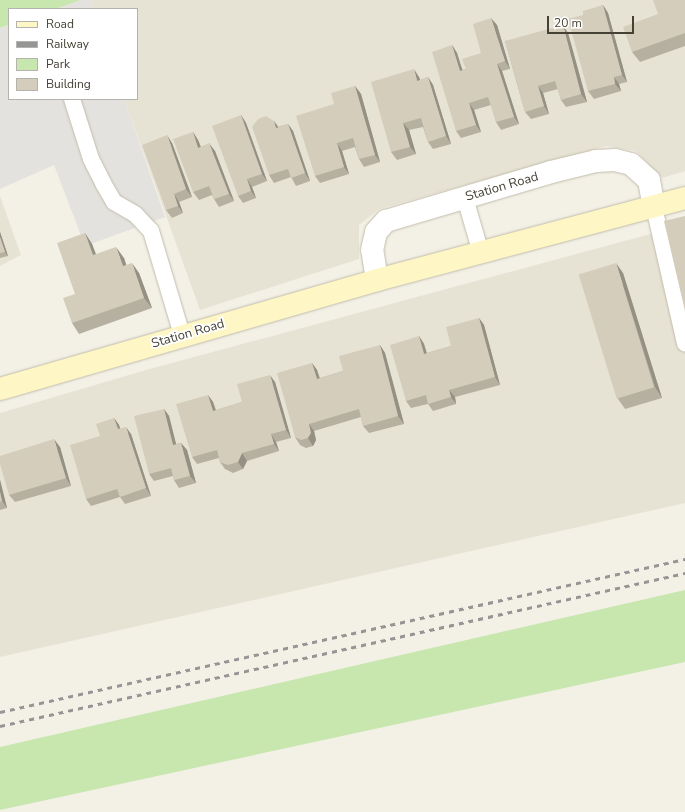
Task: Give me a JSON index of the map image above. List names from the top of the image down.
{
  "streets": {
    "street": ["Station Road"]
  },
  "legend": [
    "Road",
    "Railway",
    "Park",
    "Building"
  ],
  "scale_bar": "20 m"
}
